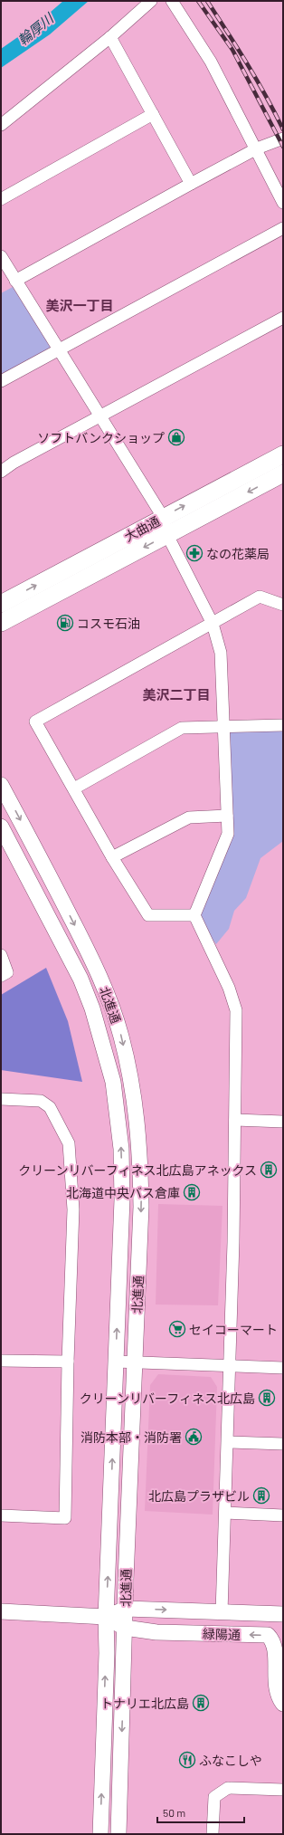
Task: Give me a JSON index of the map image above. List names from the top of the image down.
{
  "streets": {
    "main road": ["大曲通"],
    "street": ["北進通", "緑陽通"]
  },
  "crossings": [
    ["北進通", "緑陽通"]
  ],
  "districts": ["美沢一丁目", "美沢二丁目"],
  "water": ["輪厚川"],
  "places": {
    "shop": ["ソフトバンクショップ"],
    "pharmacy": ["なの花薬局"],
    "fuel station": ["コスモ石油"],
    "building": [
      "クリーンリバーフィネス北広島アネックス",
      "北海道中央バス倉庫",
      "クリーンリバーフィネス北広島",
      "北広島プラザビル",
      "トナリエ北広島"
    ],
    "supermarket": ["セイコーマート"],
    "public building": ["消防本部・消防署"],
    "restaurant": ["ふなこしや"]
  },
  "scale_bar": "50 m"
}
